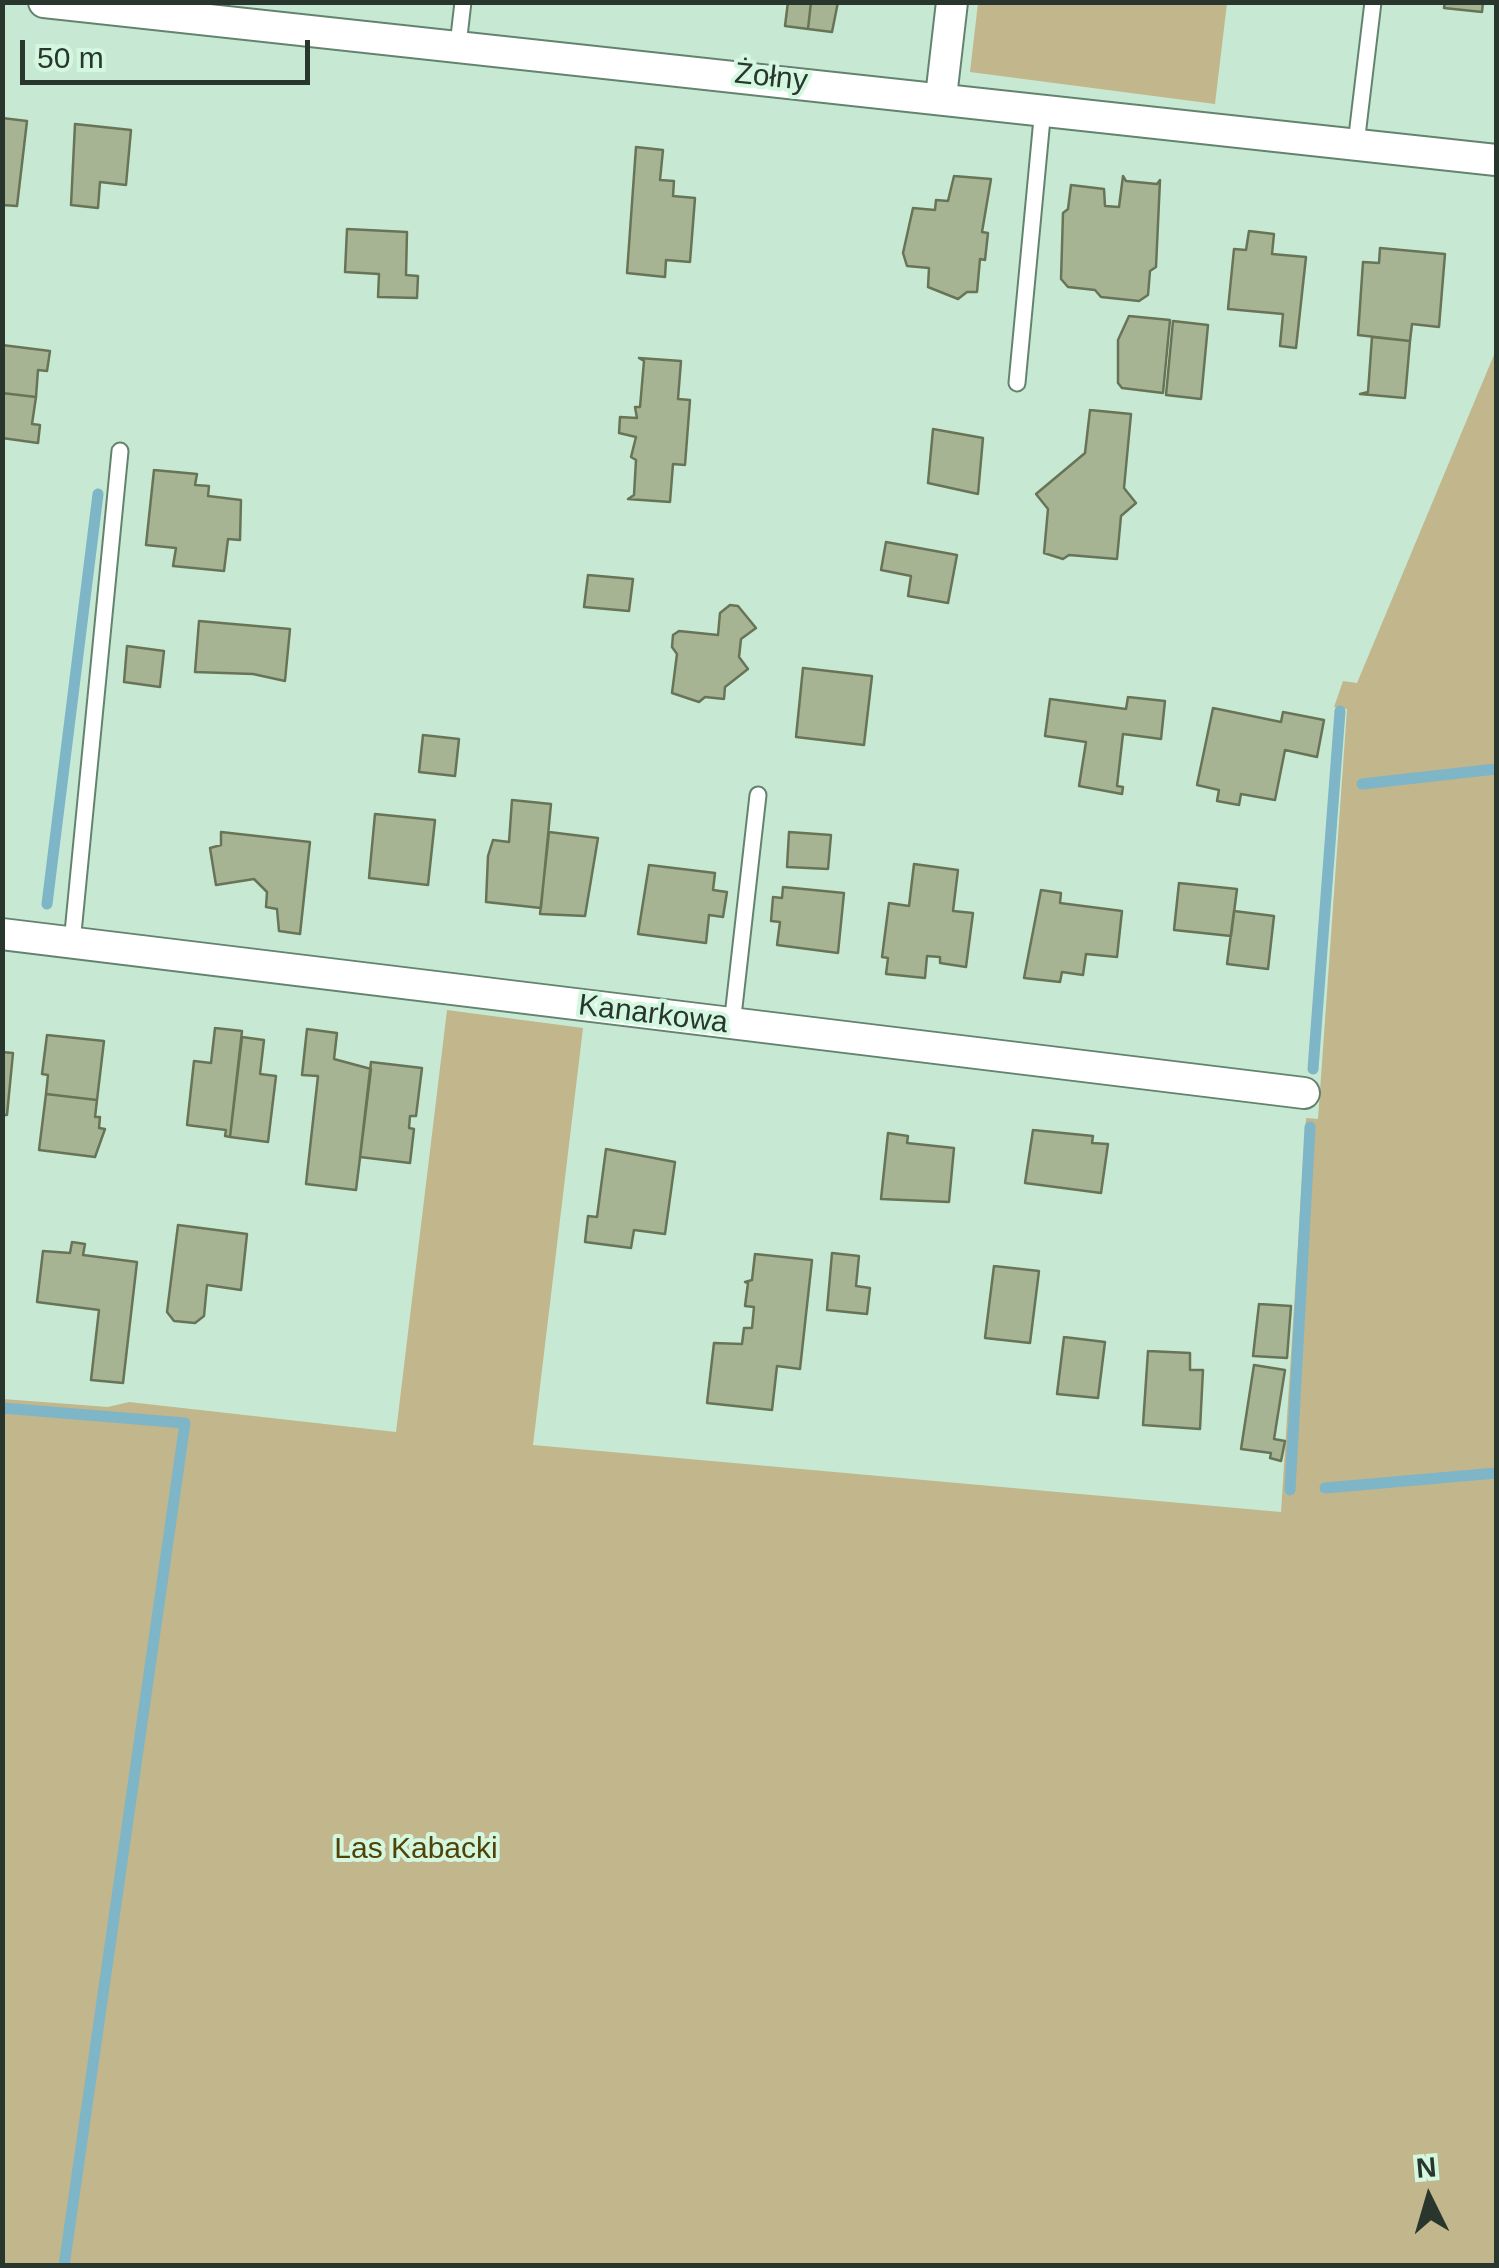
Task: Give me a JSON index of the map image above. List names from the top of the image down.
{
  "streets": {
    "street": ["Żołny", "Kanarkowa"]
  },
  "parks": ["Las Kabacki"],
  "scale_bar": "50 m",
  "north": "top"
}
